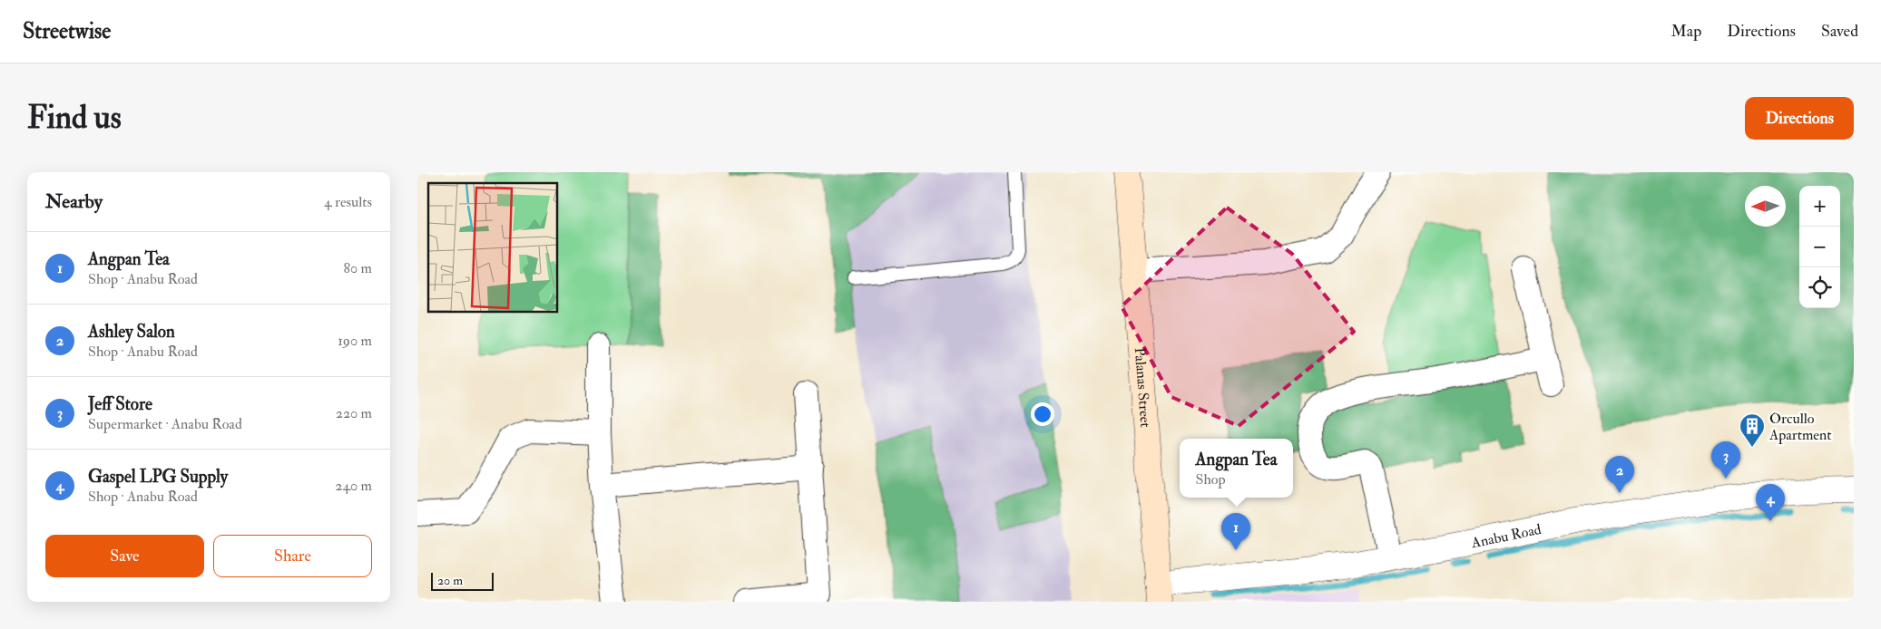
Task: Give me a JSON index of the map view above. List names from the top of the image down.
{
  "streets": {
    "main road": ["Palanas Street"],
    "street": ["Anabu Road"]
  },
  "crossings": [
    ["Palanas Street", "Anabu Road"]
  ],
  "places": {
    "building": ["Orcullo Apartment"]
  },
  "scale_bar": "20 m",
  "north": "left",
  "page": {
    "header": "Streetwise",
    "nav": ["Map", "Directions", "Saved"],
    "buttons": [
      "Directions",
      ["Save", "Share"]
    ],
    "title": "Find us",
    "heading": ["Nearby", "4 results"],
    "map_buttons": ["+", "−"],
    "list": [
      {
        "mark": "1",
        "name": "Angpan Tea",
        "note": "Shop · Anabu Road",
        "value": "80 m"
      },
      {
        "mark": "2",
        "name": "Ashley Salon",
        "note": "Shop · Anabu Road",
        "value": "190 m"
      },
      {
        "mark": "3",
        "name": "Jeff Store",
        "note": "Supermarket · Anabu Road",
        "value": "220 m"
      },
      {
        "mark": "4",
        "name": "Gaspel LPG Supply",
        "note": "Shop · Anabu Road",
        "value": "240 m"
      }
    ],
    "popup": ["Angpan Tea", "Shop"],
    "pins": [
      "3",
      "2",
      "4",
      "1"
    ],
    "scale": "20 m"
  }
}
